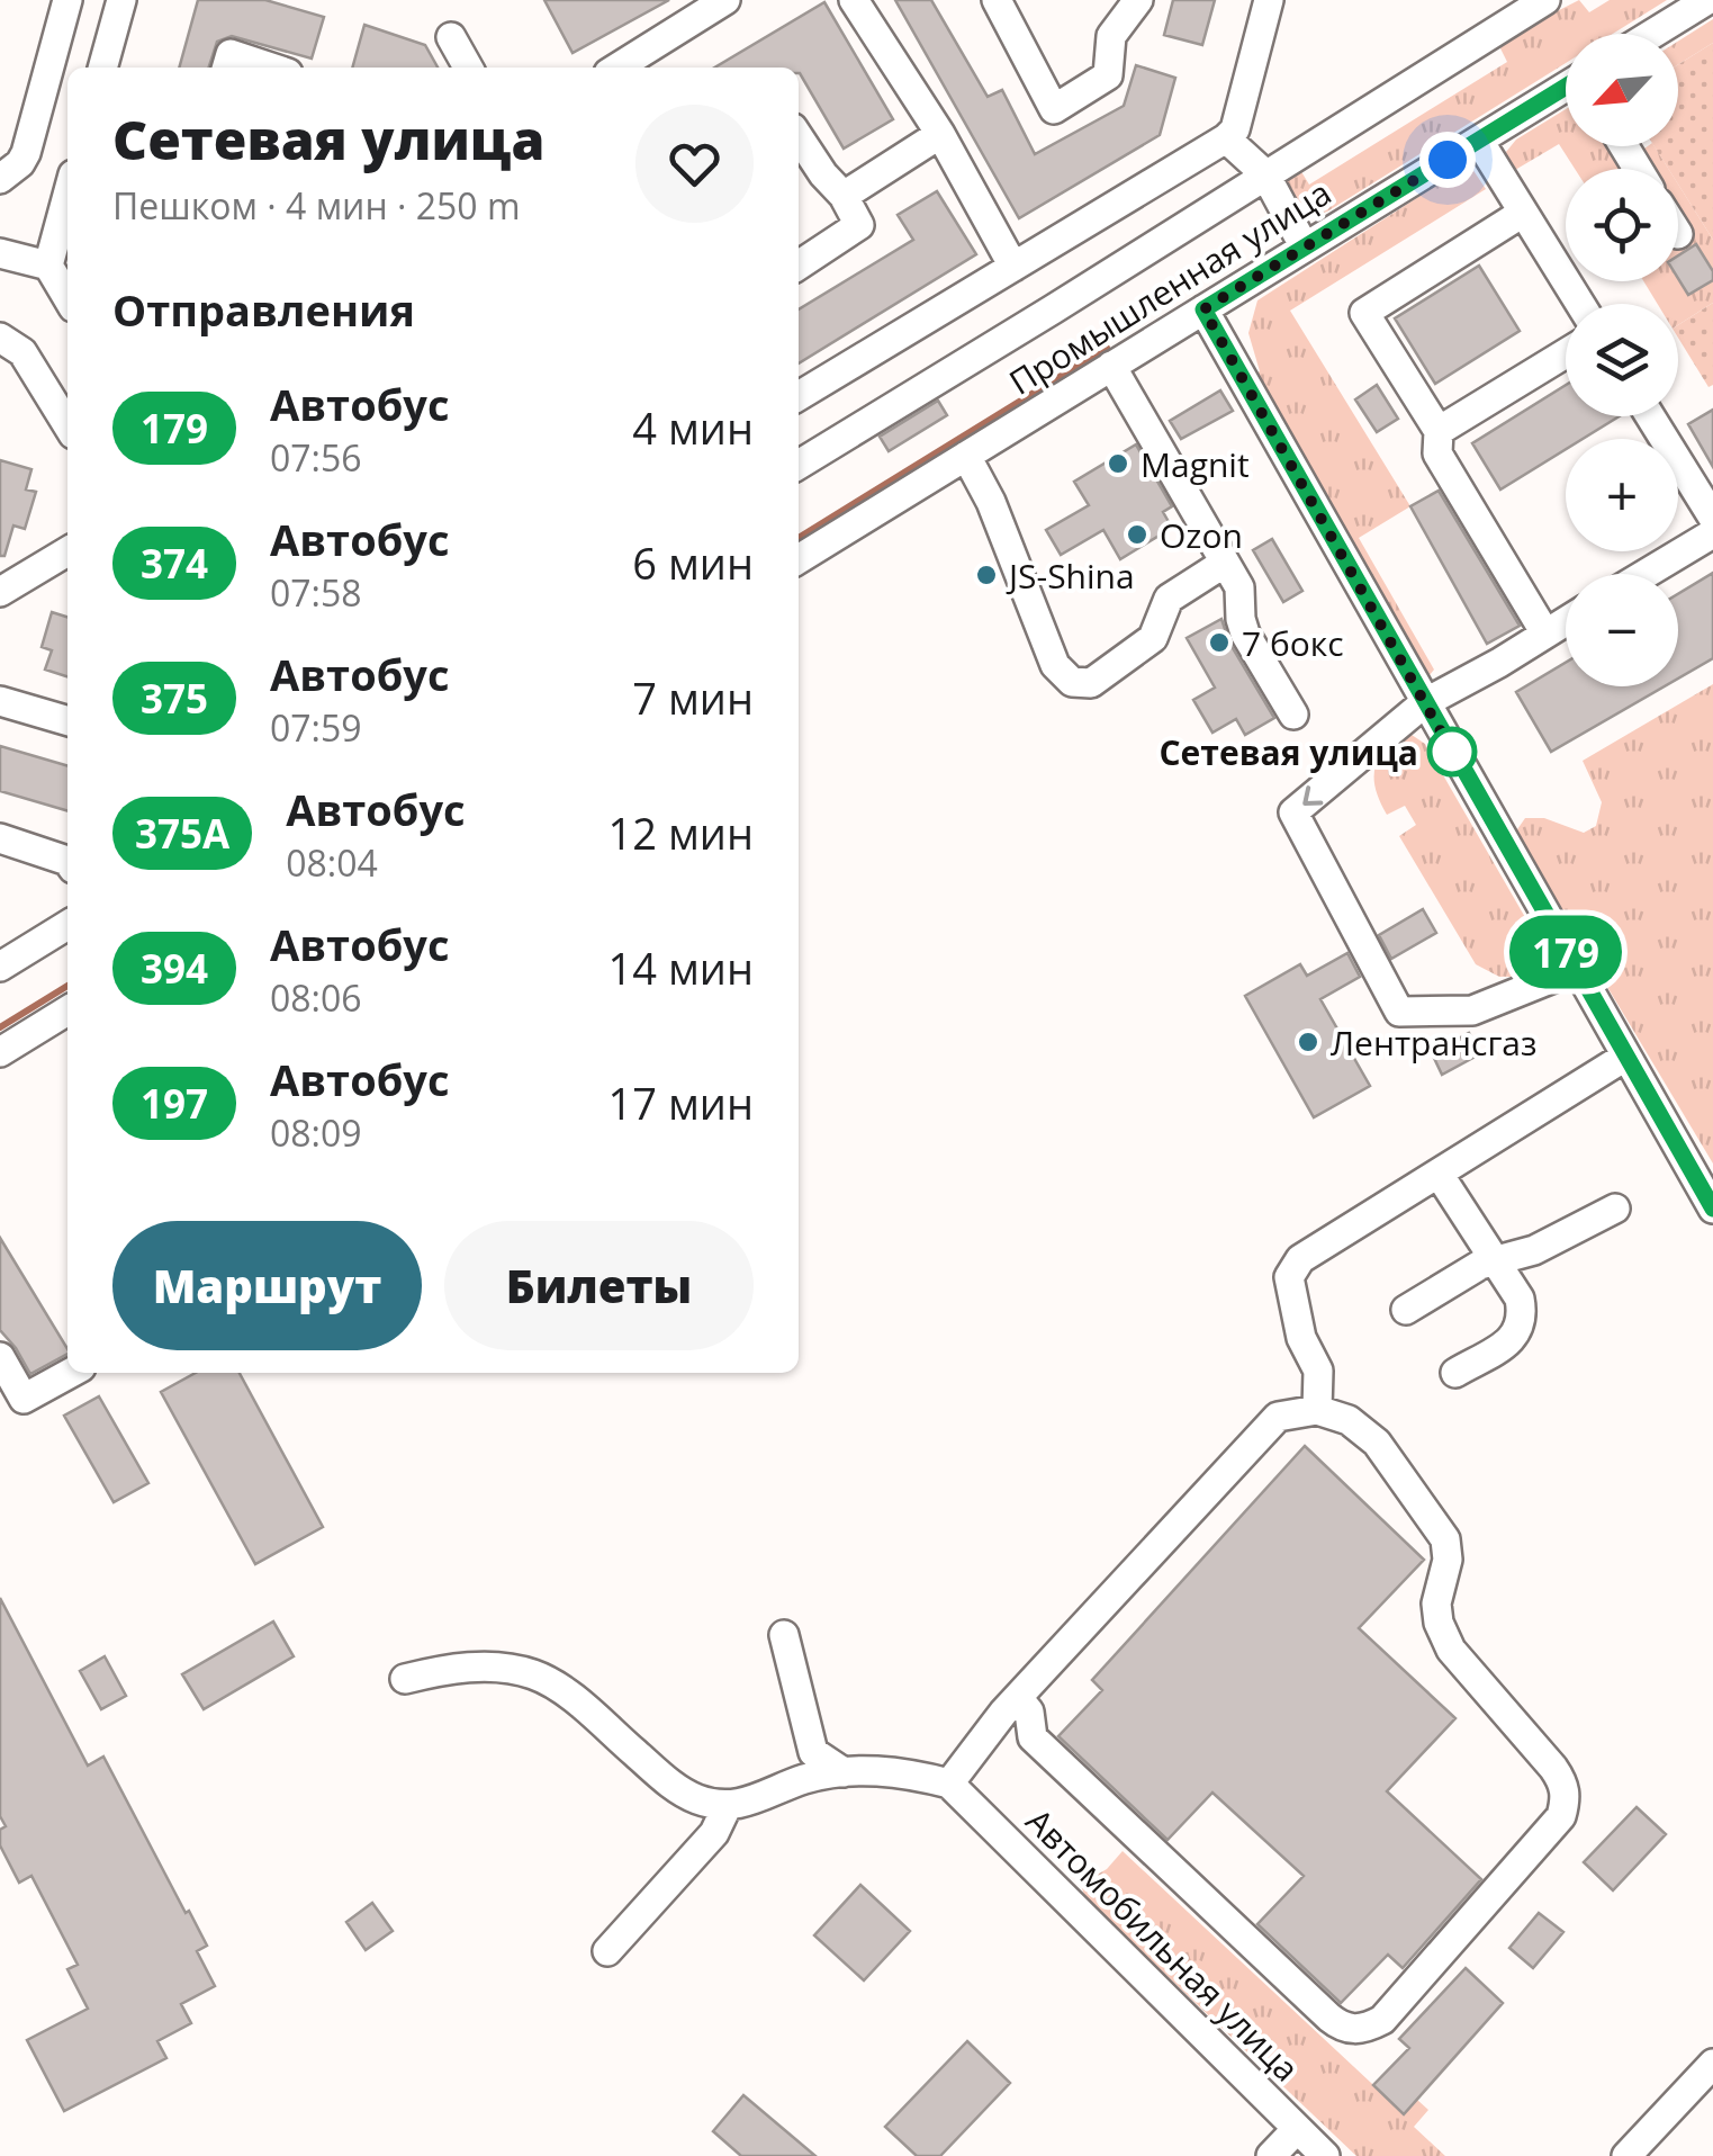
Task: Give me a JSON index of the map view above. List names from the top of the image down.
{
  "streets": {
    "street": ["Промышленная улица", "Автомобильная улица"]
  },
  "places": [
    "Magnit",
    "Ozon",
    "JS-Shina",
    "7 бокс",
    "Сетевая улица",
    "Лентрансгаз"
  ],
  "lines": ["bus line 179"],
  "north": "bottom left",
  "page": {
    "on_map": "179",
    "map_buttons": ["+", "−"],
    "heading": [
      ["Сетевая улица", "Пешком · 4 мин · 250 m"],
      "Отправления"
    ],
    "list": [
      {
        "mark": "179",
        "name": "Автобус",
        "note": "07:56",
        "value": "4 мин"
      },
      {
        "mark": "374",
        "name": "Автобус",
        "note": "07:58",
        "value": "6 мин"
      },
      {
        "mark": "375",
        "name": "Автобус",
        "note": "07:59",
        "value": "7 мин"
      },
      {
        "mark": "375А",
        "name": "Автобус",
        "note": "08:04",
        "value": "12 мин"
      },
      {
        "mark": "394",
        "name": "Автобус",
        "note": "08:06",
        "value": "14 мин"
      },
      {
        "mark": "197",
        "name": "Автобус",
        "note": "08:09",
        "value": "17 мин"
      }
    ],
    "buttons": ["Маршрут", "Билеты"]
  }
}
